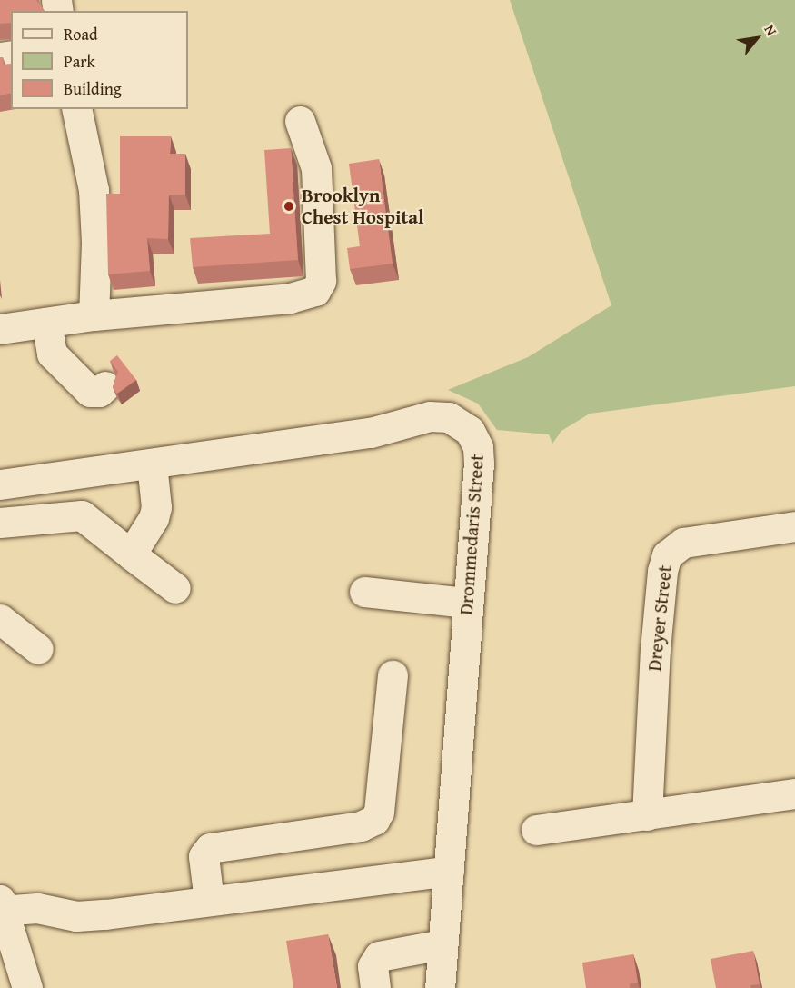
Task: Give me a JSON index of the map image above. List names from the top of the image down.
{
  "streets": {
    "street": ["Drommedaris Street", "Dreyer Street"]
  },
  "places": ["Brooklyn Chest Hospital"],
  "legend": ["Road", "Park", "Building"],
  "north": "top right"
}
